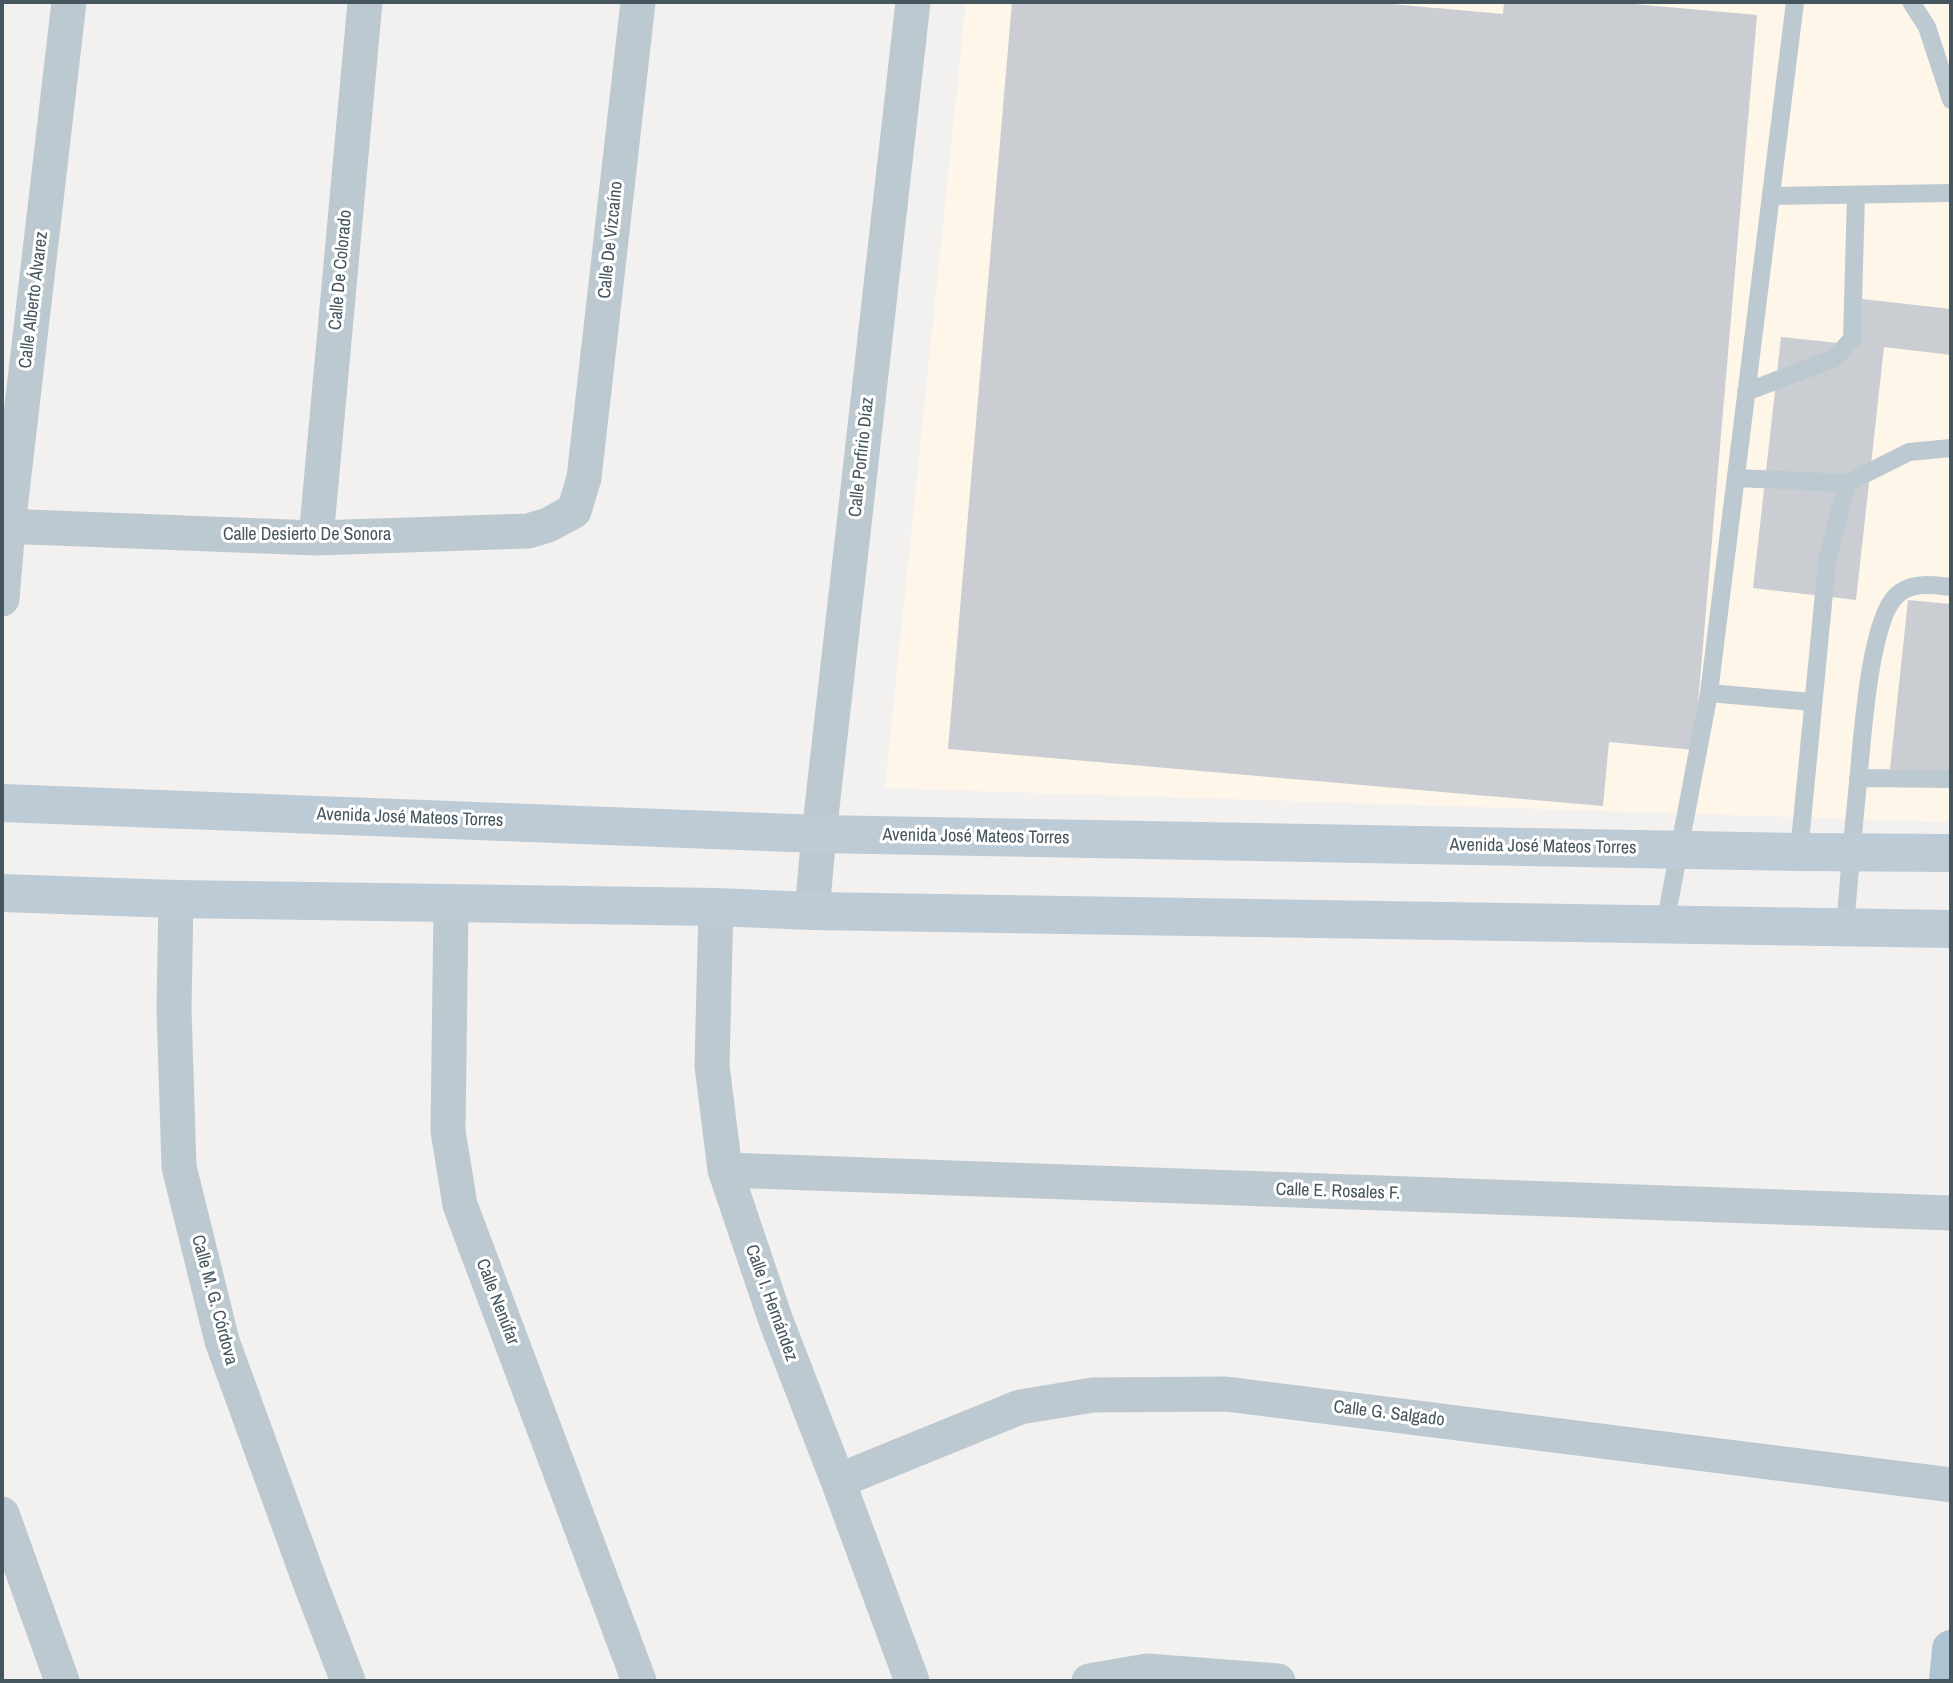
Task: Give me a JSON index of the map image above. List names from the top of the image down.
{
  "streets": {
    "street": [
      "Calle De Vizcaíno",
      "Calle De Colorado",
      "Calle Alberto Álvarez",
      "Calle Porfirio Díaz",
      "Calle Desierto De Sonora",
      "Avenida José Mateos Torres",
      "Calle E. Rosales F.",
      "Calle M. G. Córdova",
      "Calle Nenúfar",
      "Calle I. Hernández",
      "Calle G. Salgado"
    ]
  },
  "crossings": [
    ["Calle De Vizcaíno", "Calle Desierto De Sonora"],
    ["Calle De Colorado", "Calle Desierto De Sonora"],
    ["Calle Alberto Álvarez", "Calle Desierto De Sonora"],
    ["Calle Porfirio Díaz", "Avenida José Mateos Torres"],
    ["Calle E. Rosales F.", "Calle I. Hernández"],
    ["Calle I. Hernández", "Calle G. Salgado"]
  ]
}
